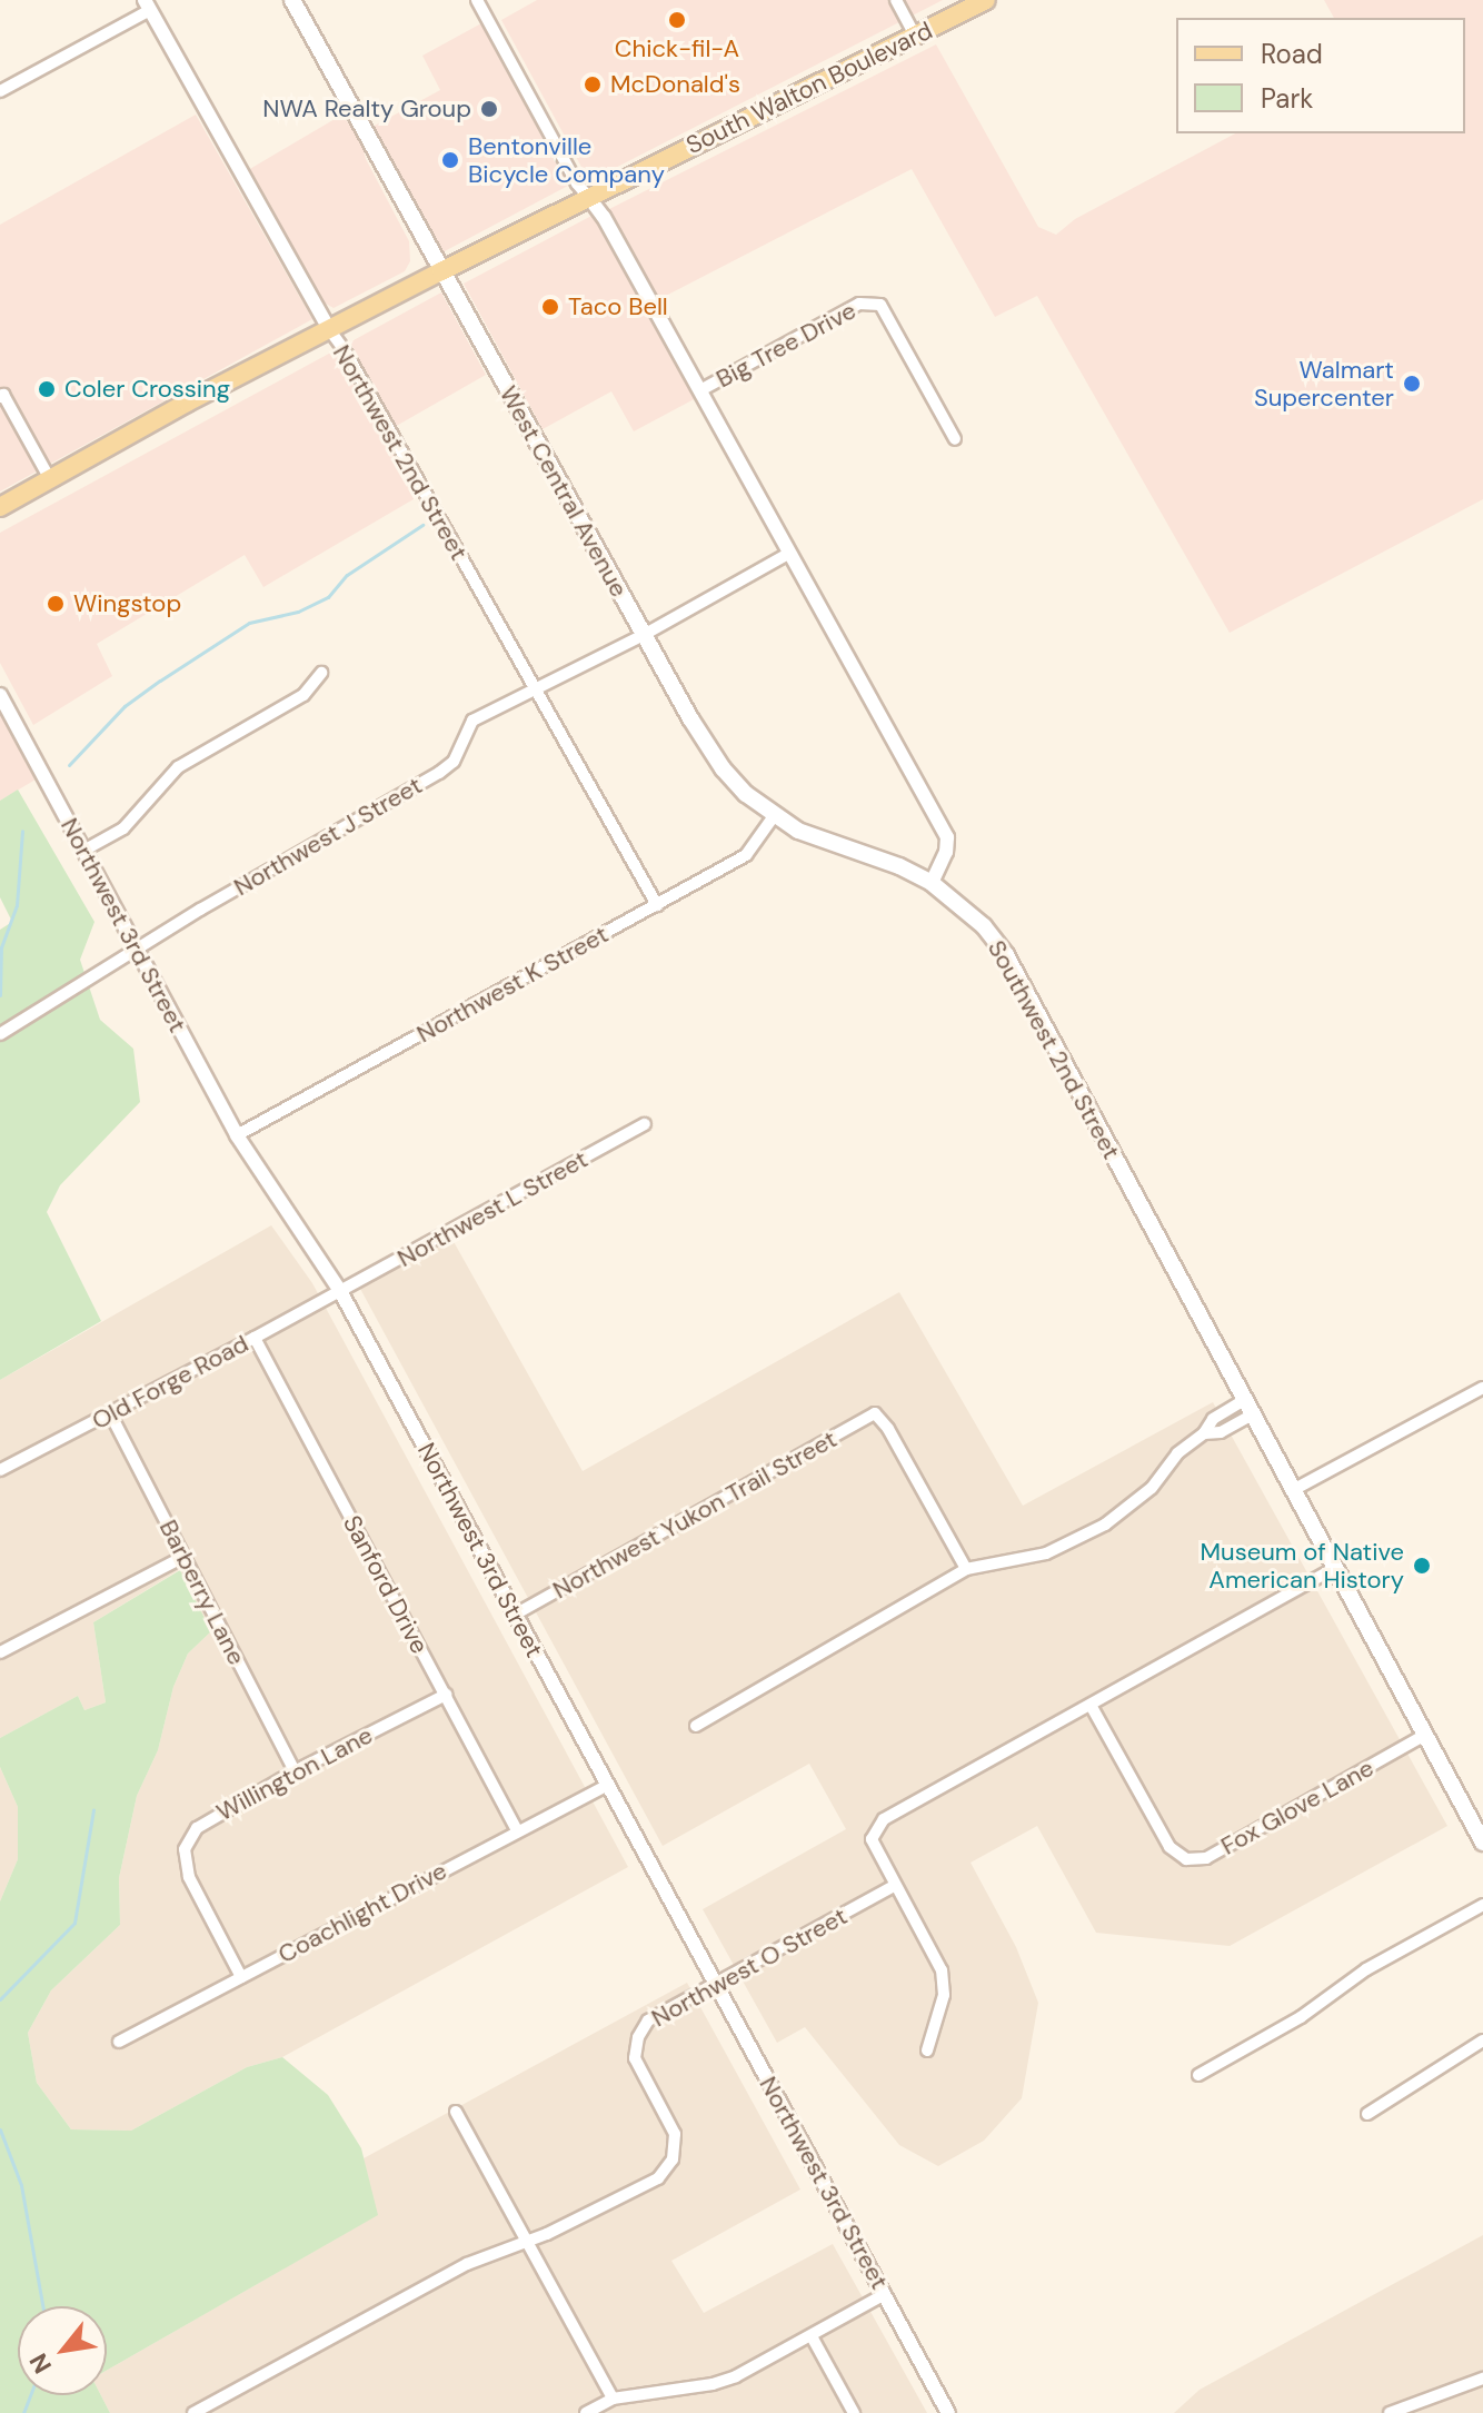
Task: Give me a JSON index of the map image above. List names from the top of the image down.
{
  "streets": {
    "main road": ["South Walton Boulevard", "West Central Avenue", "Southwest 2nd Street"],
    "street": [
      "Big Tree Drive",
      "Northwest 2nd Street",
      "Northwest J Street",
      "Northwest 3rd Street",
      "Northwest K Street",
      "Northwest L Street",
      "Old Forge Road",
      "Northwest Yukon Trail Street",
      "Sanford Drive",
      "Barberry Lane",
      "Willington Lane",
      "Fox Glove Lane",
      "Coachlight Drive",
      "Northwest O Street"
    ]
  },
  "crossings": [
    ["South Walton Boulevard", "Northwest 2nd Street"],
    ["South Walton Boulevard", "West Central Avenue"],
    ["Northwest 2nd Street", "Northwest J Street"],
    ["Northwest 2nd Street", "Northwest K Street"],
    ["West Central Avenue", "Northwest J Street"],
    ["West Central Avenue", "Northwest K Street"],
    ["West Central Avenue", "Southwest 2nd Street"],
    ["Northwest J Street", "Northwest 3rd Street"],
    ["Northwest 3rd Street", "Northwest K Street"],
    ["Northwest 3rd Street", "Northwest L Street"],
    ["Northwest 3rd Street", "Old Forge Road"],
    ["Northwest 3rd Street", "Northwest Yukon Trail Street"],
    ["Northwest 3rd Street", "Coachlight Drive"],
    ["Northwest 3rd Street", "Northwest O Street"],
    ["Southwest 2nd Street", "Fox Glove Lane"],
    ["Northwest L Street", "Old Forge Road"],
    ["Old Forge Road", "Sanford Drive"],
    ["Old Forge Road", "Barberry Lane"],
    ["Sanford Drive", "Willington Lane"],
    ["Sanford Drive", "Coachlight Drive"],
    ["Barberry Lane", "Willington Lane"],
    ["Willington Lane", "Coachlight Drive"]
  ],
  "places": [
    "Chick-fil-A",
    "McDonald's",
    "NWA Realty Group",
    "Bentonville Bicycle Company",
    "Taco Bell",
    "Walmart Supercenter",
    "Coler Crossing",
    "Wingstop",
    "Museum of Native American History"
  ],
  "legend": ["Road", "Park"],
  "north": "bottom left"
}
